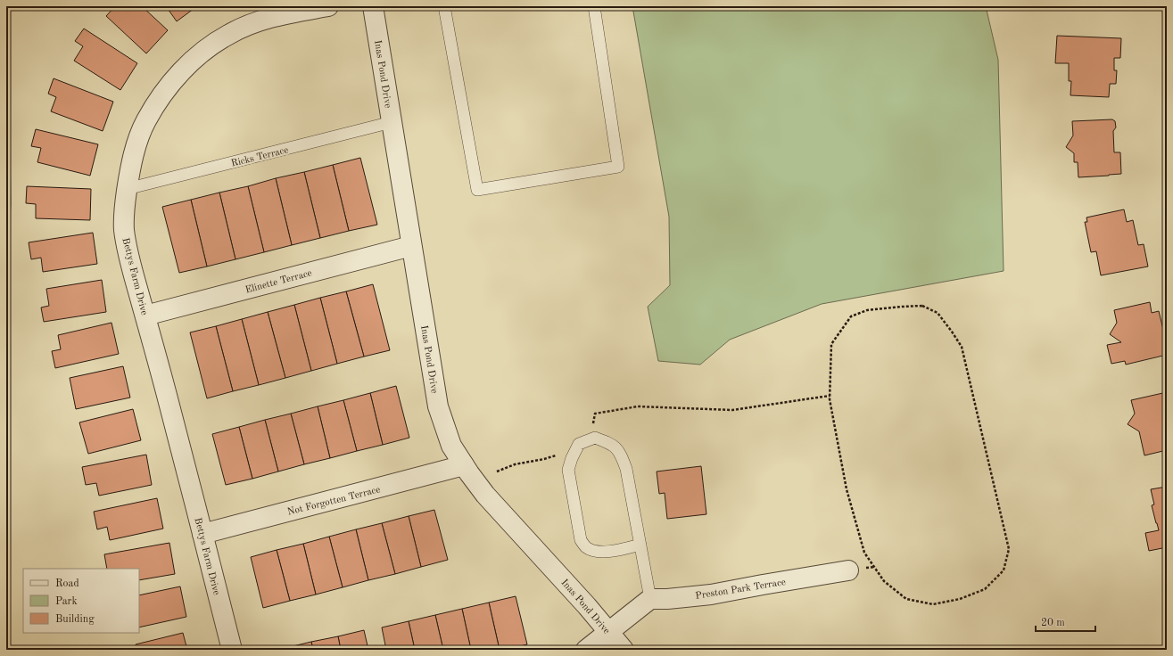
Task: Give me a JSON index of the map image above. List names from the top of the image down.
{
  "streets": {
    "street": [
      "Inas Pond Drive",
      "Bettys Farm Drive",
      "Elinette Terrace",
      "Not Forgotten Terrace",
      "Preston Park Terrace"
    ],
    "lane": ["Ricks Terrace"]
  },
  "crossings": [
    ["Inas Pond Drive", "Ricks Terrace"],
    ["Inas Pond Drive", "Elinette Terrace"],
    ["Inas Pond Drive", "Not Forgotten Terrace"],
    ["Ricks Terrace", "Bettys Farm Drive"],
    ["Bettys Farm Drive", "Elinette Terrace"],
    ["Bettys Farm Drive", "Not Forgotten Terrace"]
  ],
  "legend": ["Road", "Park", "Building"],
  "scale_bar": "20 m"
}
